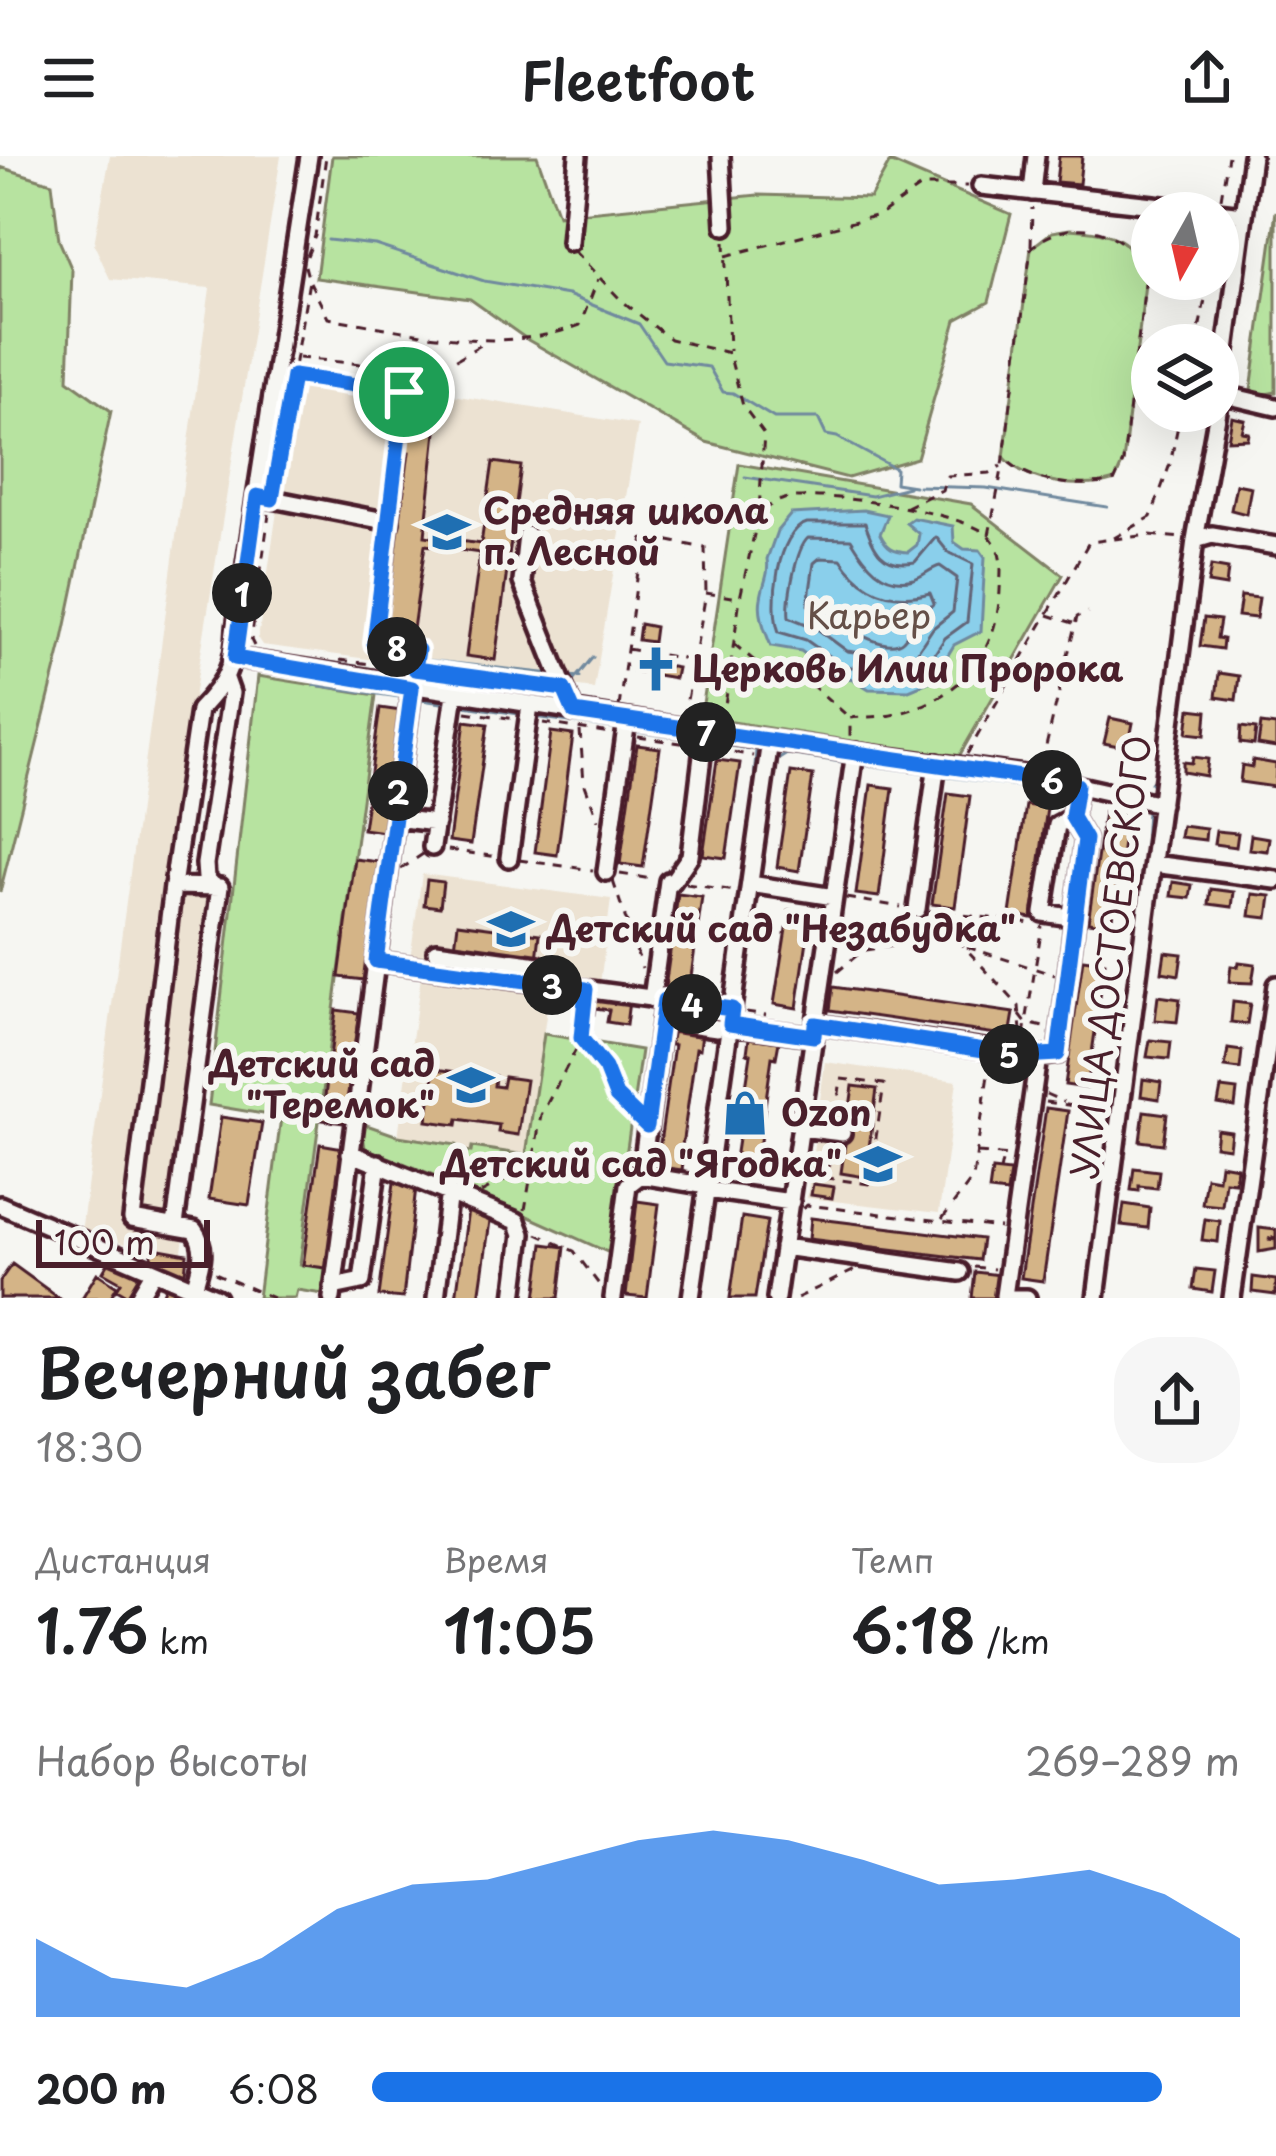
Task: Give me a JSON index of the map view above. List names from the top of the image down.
{
  "streets": {
    "street": ["УЛИЦА ДОСТОЕВСКОГО"]
  },
  "parks": ["Карьер"],
  "places": {
    "school or university": [
      "Средняя школа п. Лесной",
      "Детский сад \"Незабудка\"",
      "Детский сад \"Теремок\"",
      "Детский сад \"Ягодка\""
    ],
    "church": ["Церковь Илии Пророка"],
    "shop": ["Ozon"]
  },
  "scale_bar": "100 m",
  "north": "bottom",
  "page": {
    "header": "Fleetfoot",
    "pins": [
      "1",
      "8",
      "7",
      "6",
      "2",
      "3",
      "4",
      "5"
    ],
    "scale": "100 m",
    "heading": ["Вечерний забег", "18:30"],
    "stats": [
      ["Дистанция", "1.76 km"],
      ["Время", "11:05"],
      ["Темп", "6:18 /km"]
    ],
    "chart": ["Набор высоты", "269–289 m"],
    "list": [
      {
        "name": "200 m",
        "note": "6:08"
      }
    ]
  }
}
